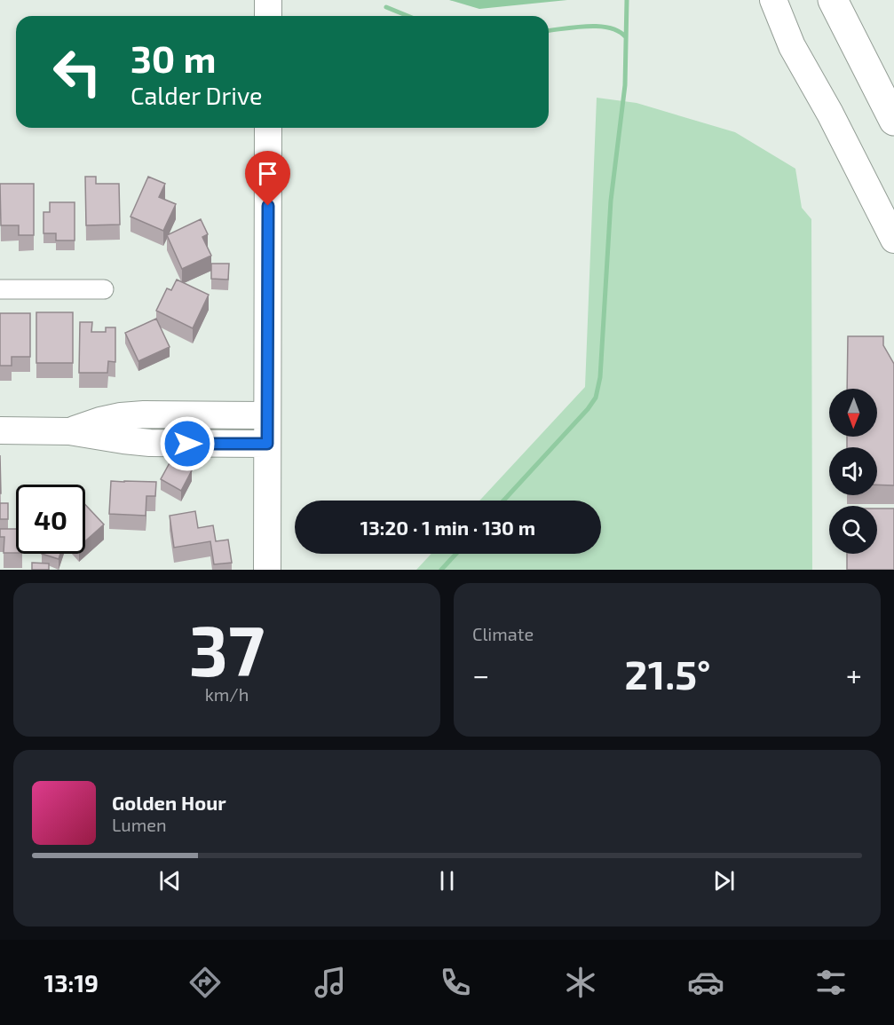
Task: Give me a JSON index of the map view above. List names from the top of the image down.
{
  "north": "bottom",
  "page": {
    "turn": ["30 m", "Calder Drive"],
    "limit": "40",
    "trip": "13:20 · 1 min · 130 m",
    "tile": [
      ["37", "km/h"],
      "Climate"
    ],
    "heat": ["−", "21.5°", "+"],
    "song": ["Golden Hour", "Lumen"],
    "tabs": "13:19"
  }
}
